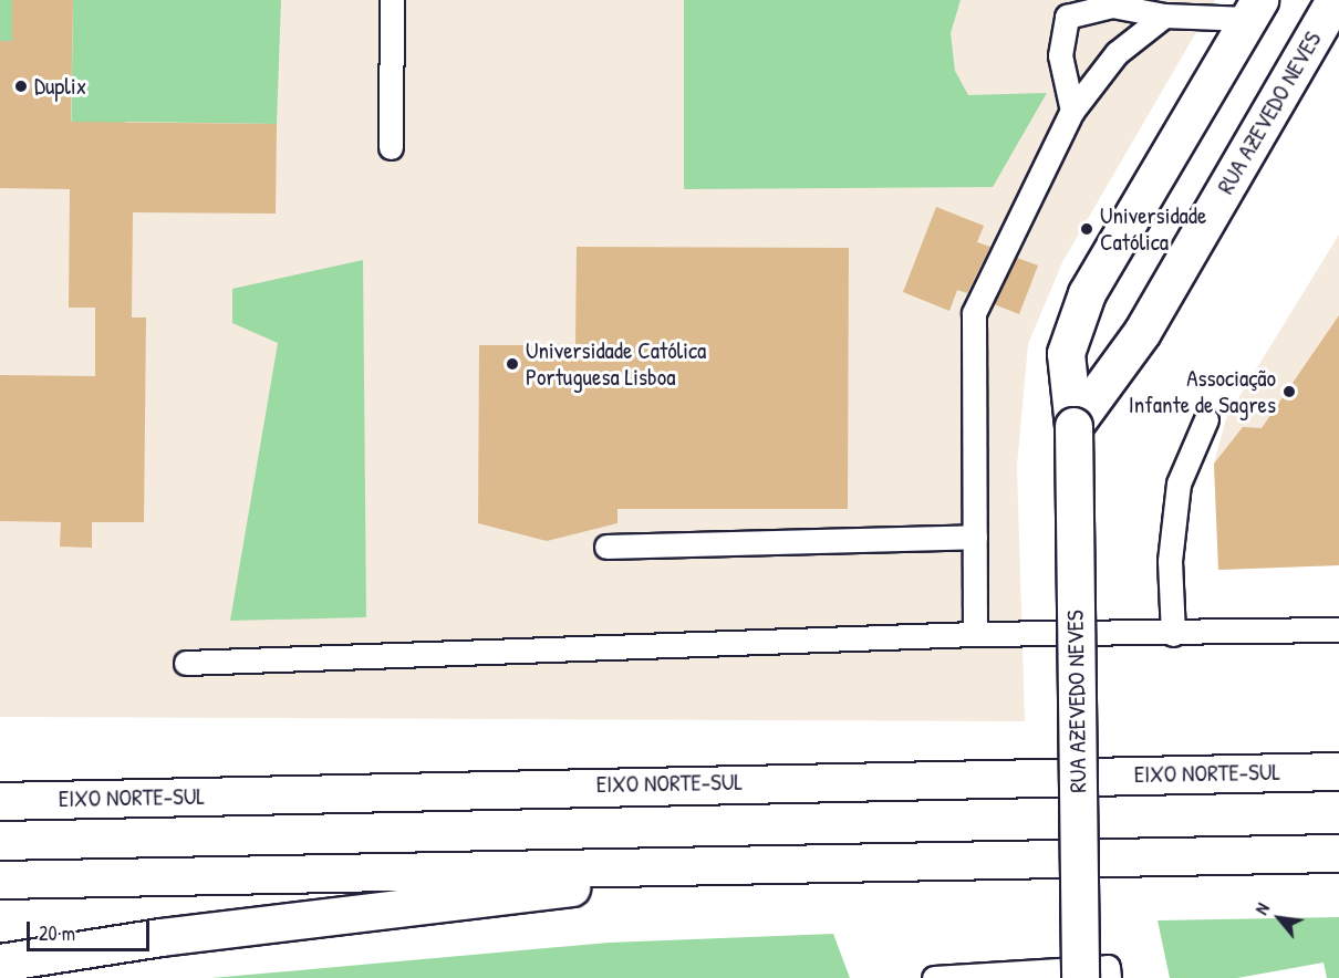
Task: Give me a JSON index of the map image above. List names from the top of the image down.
{
  "streets": {
    "main road": ["RUA AZEVEDO NEVES", "EIXO NORTE-SUL"]
  },
  "places": [
    "Duplix",
    "Universidade Católica",
    "Universidade Católica Portuguesa Lisboa",
    "Associação Infante de Sagres"
  ],
  "scale_bar": "20 m",
  "north": "top left"
}
